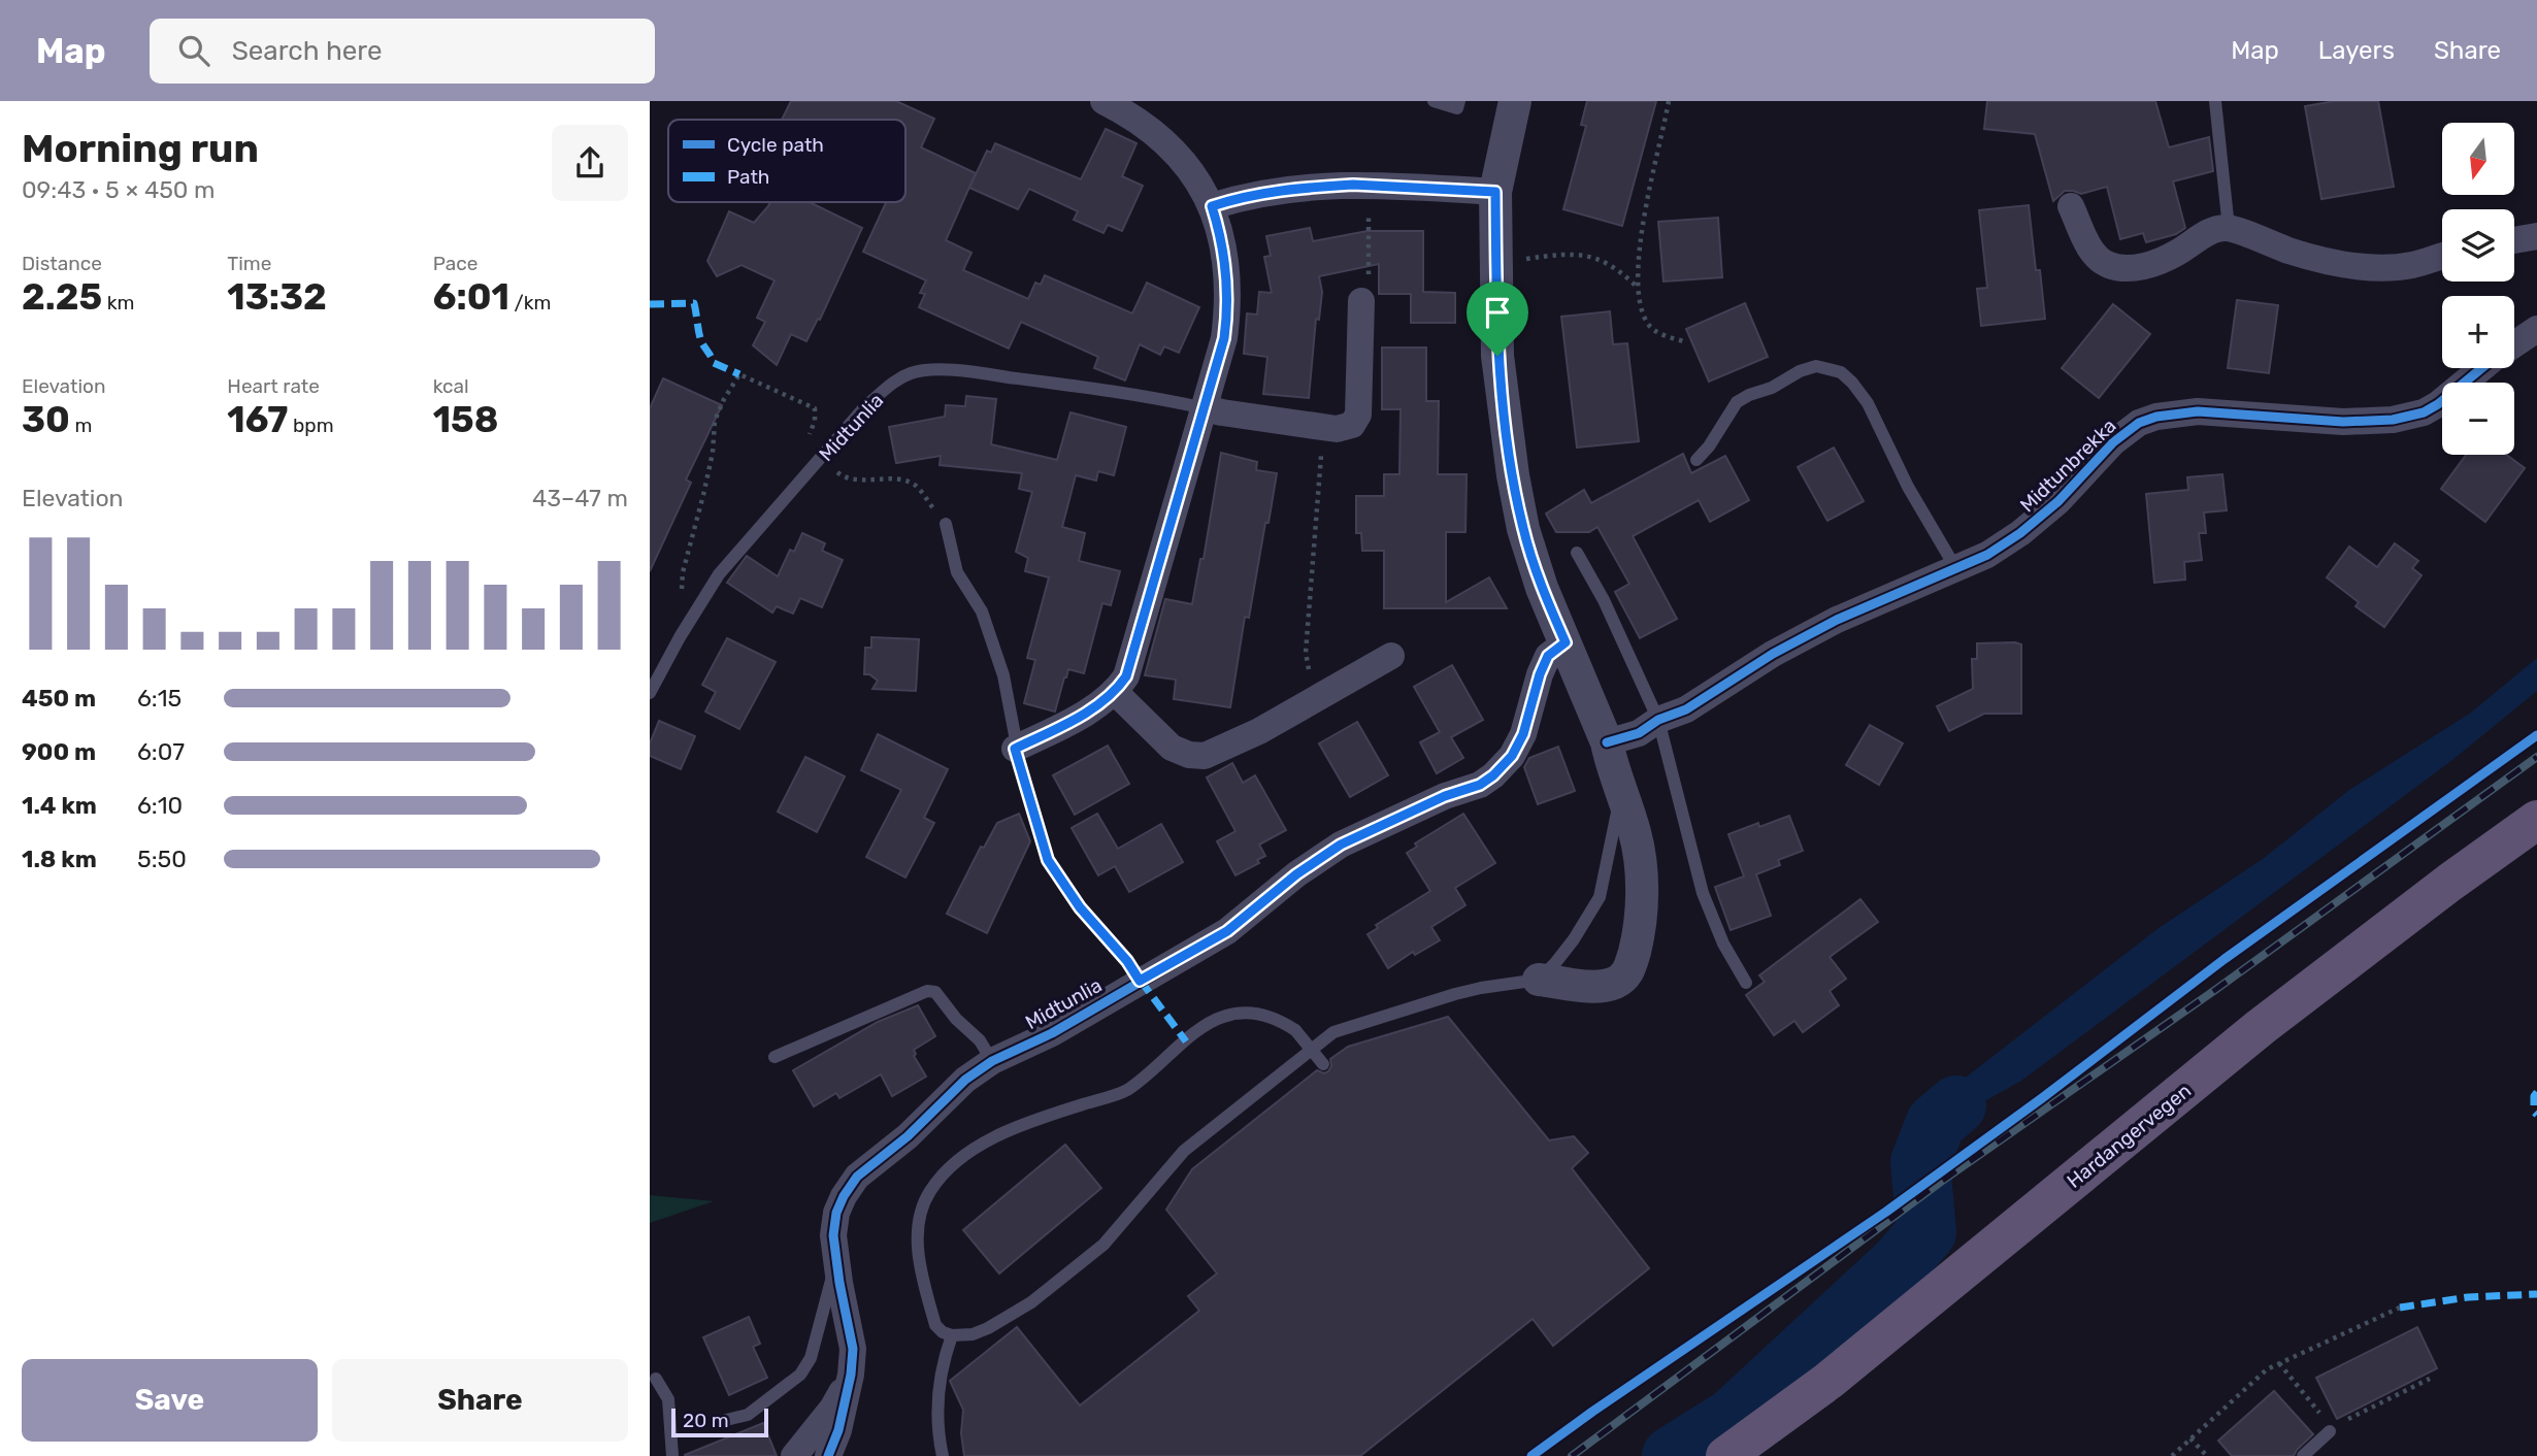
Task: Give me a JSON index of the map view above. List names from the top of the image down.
{
  "streets": {
    "main road": ["Hardangervegen"],
    "street": ["Midtunlia", "Midtunbrekka"]
  },
  "legend": ["Cycle path", "Path"],
  "scale_bar": "20 m",
  "north": "bottom",
  "page": {
    "header": "Map",
    "search": "Search here",
    "nav": ["Map", "Layers", "Share"],
    "heading": ["Morning run", "09:43 · 5 × 450 m"],
    "map_buttons": ["+", "−"],
    "stats": [
      ["Distance", "2.25 km"],
      ["Time", "13:32"],
      ["Pace", "6:01 /km"],
      ["Elevation", "30 m"],
      ["Heart rate", "167 bpm"],
      ["kcal", "158"]
    ],
    "chart": ["Elevation", "43–47 m"],
    "list": [
      {
        "name": "450 m",
        "note": "6:15"
      },
      {
        "name": "900 m",
        "note": "6:07"
      },
      {
        "name": "1.4 km",
        "note": "6:10"
      },
      {
        "name": "1.8 km",
        "note": "5:50"
      }
    ],
    "buttons": ["Save", "Share"],
    "scale": "20 m"
  }
}
